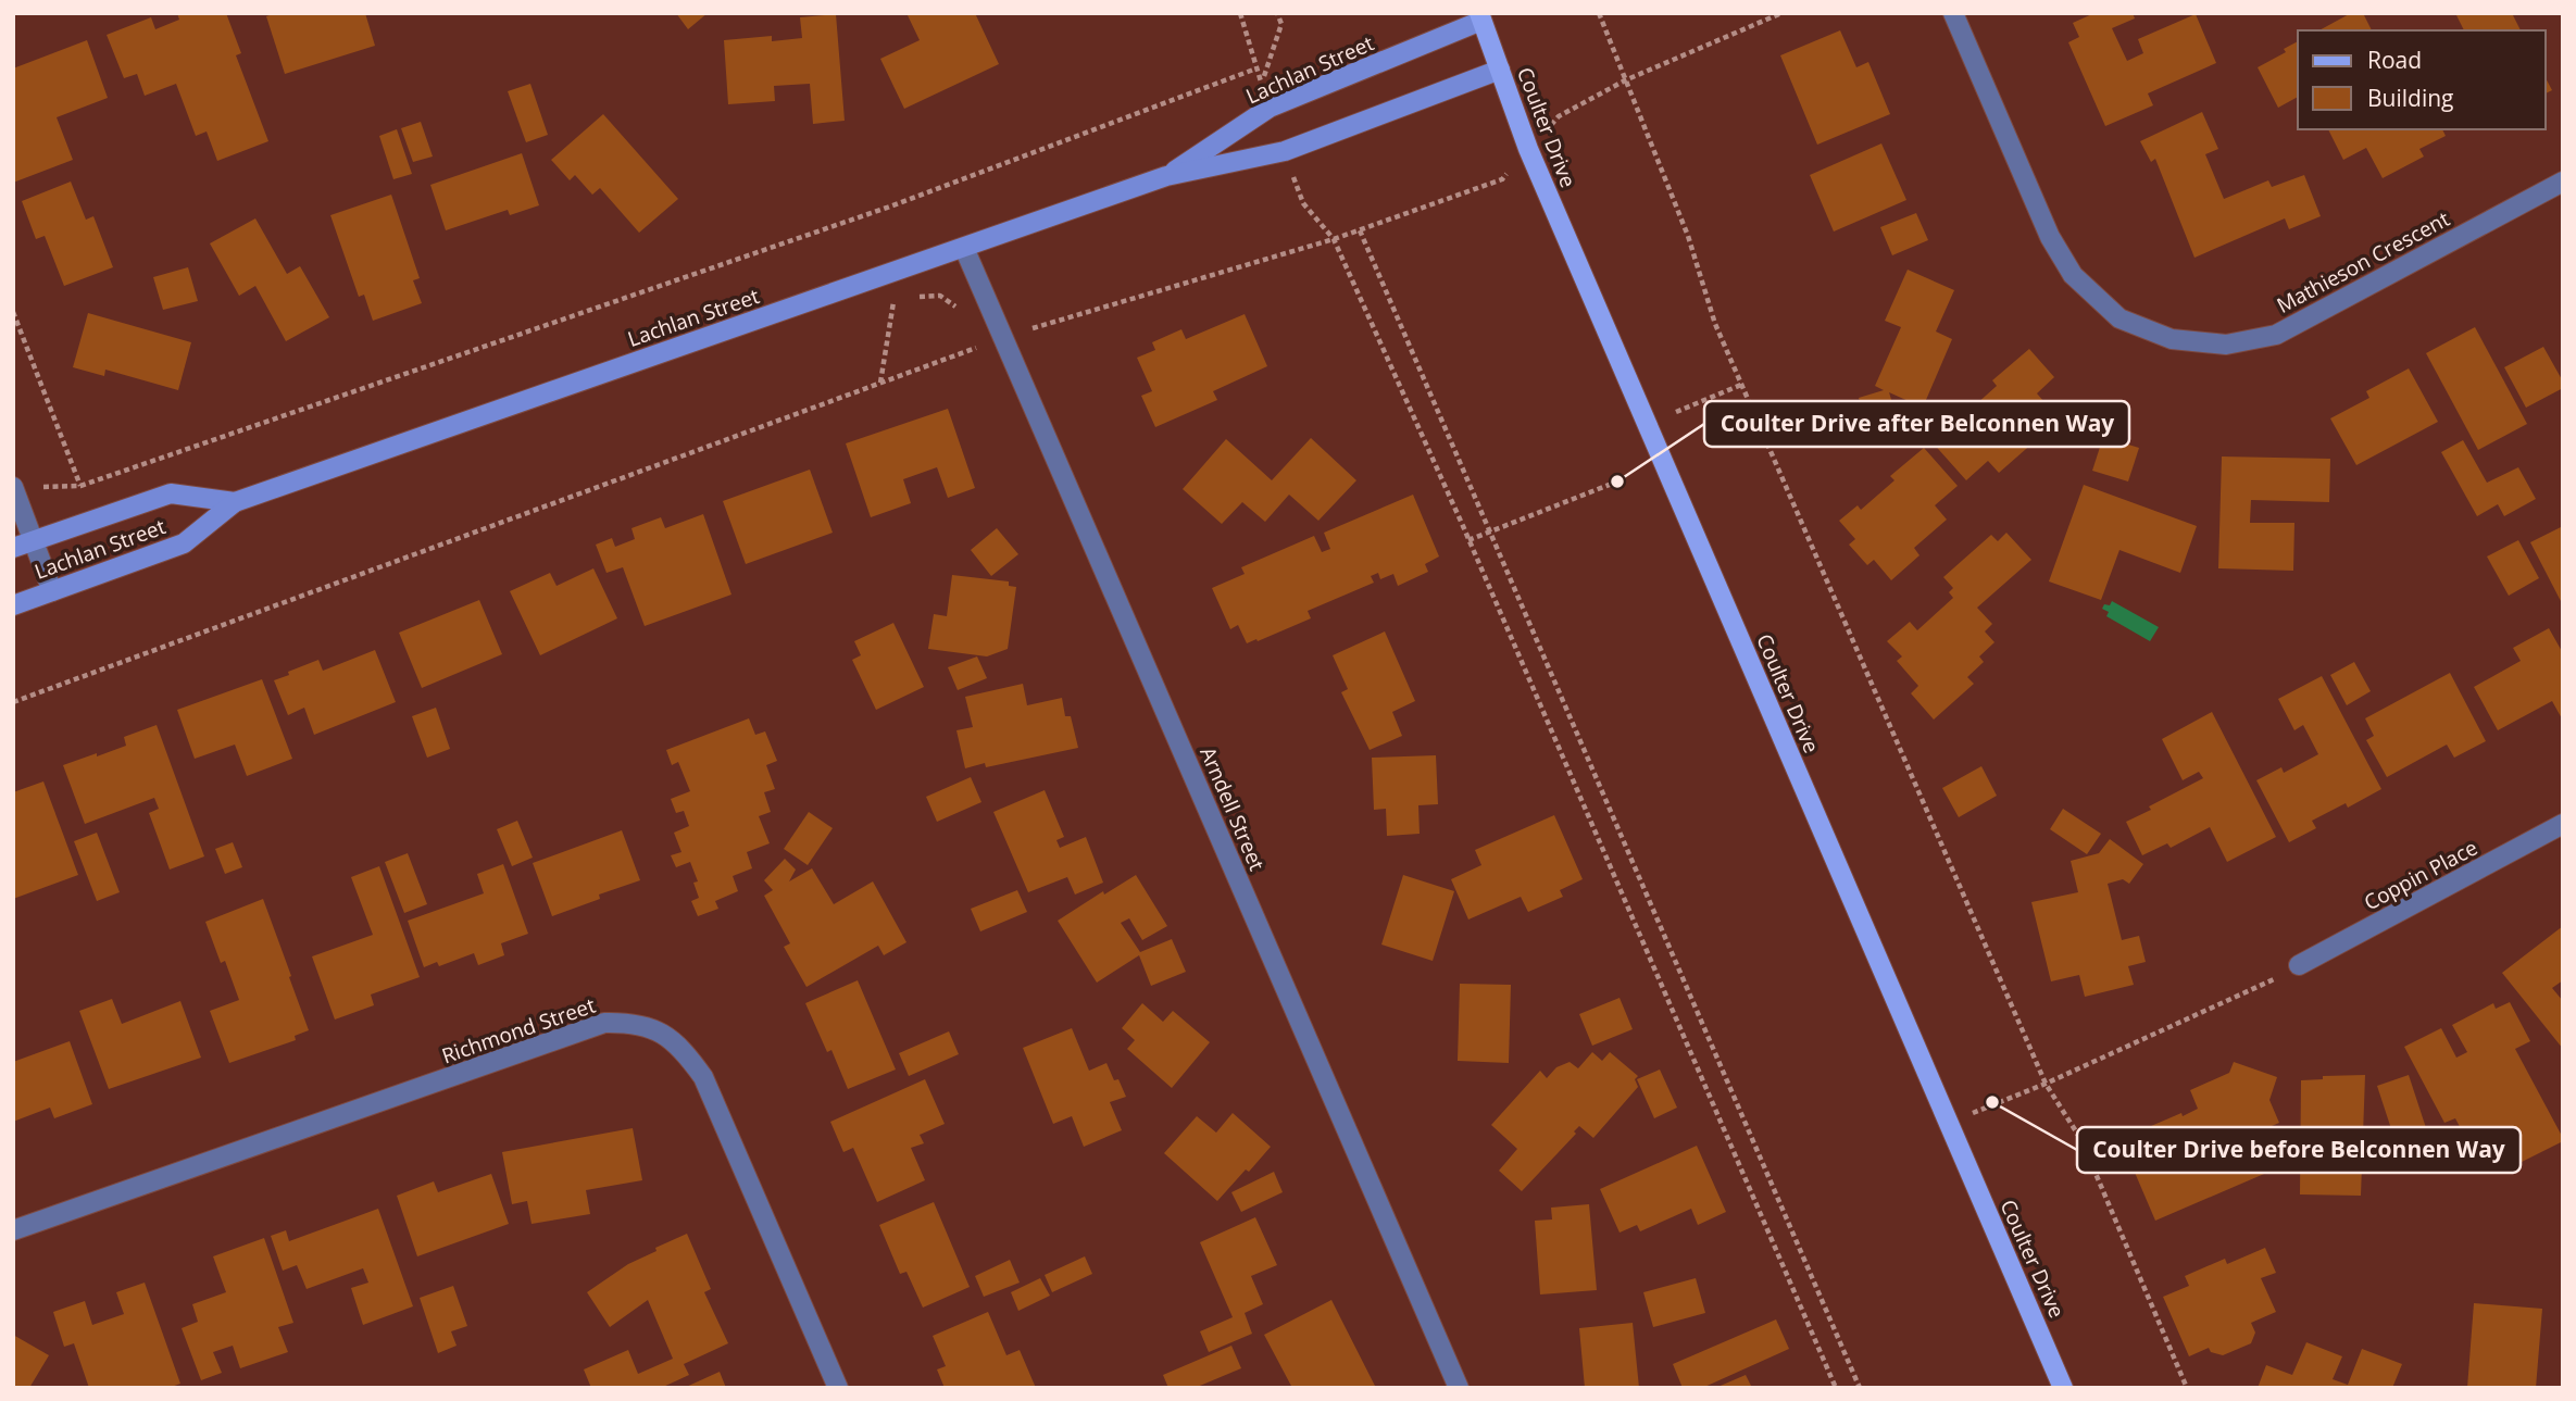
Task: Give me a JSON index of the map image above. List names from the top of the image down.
{
  "streets": {
    "main road": ["Coulter Drive"],
    "street": [
      "Lachlan Street",
      "Mathieson Crescent",
      "Arndell Street",
      "Coppin Place",
      "Richmond Street"
    ]
  },
  "crossings": [
    ["Lachlan Street", "Coulter Drive"],
    ["Lachlan Street", "Arndell Street"]
  ],
  "places": ["Coulter Drive after Belconnen Way", "Coulter Drive before Belconnen Way"],
  "legend": ["Road", "Building"]
}
